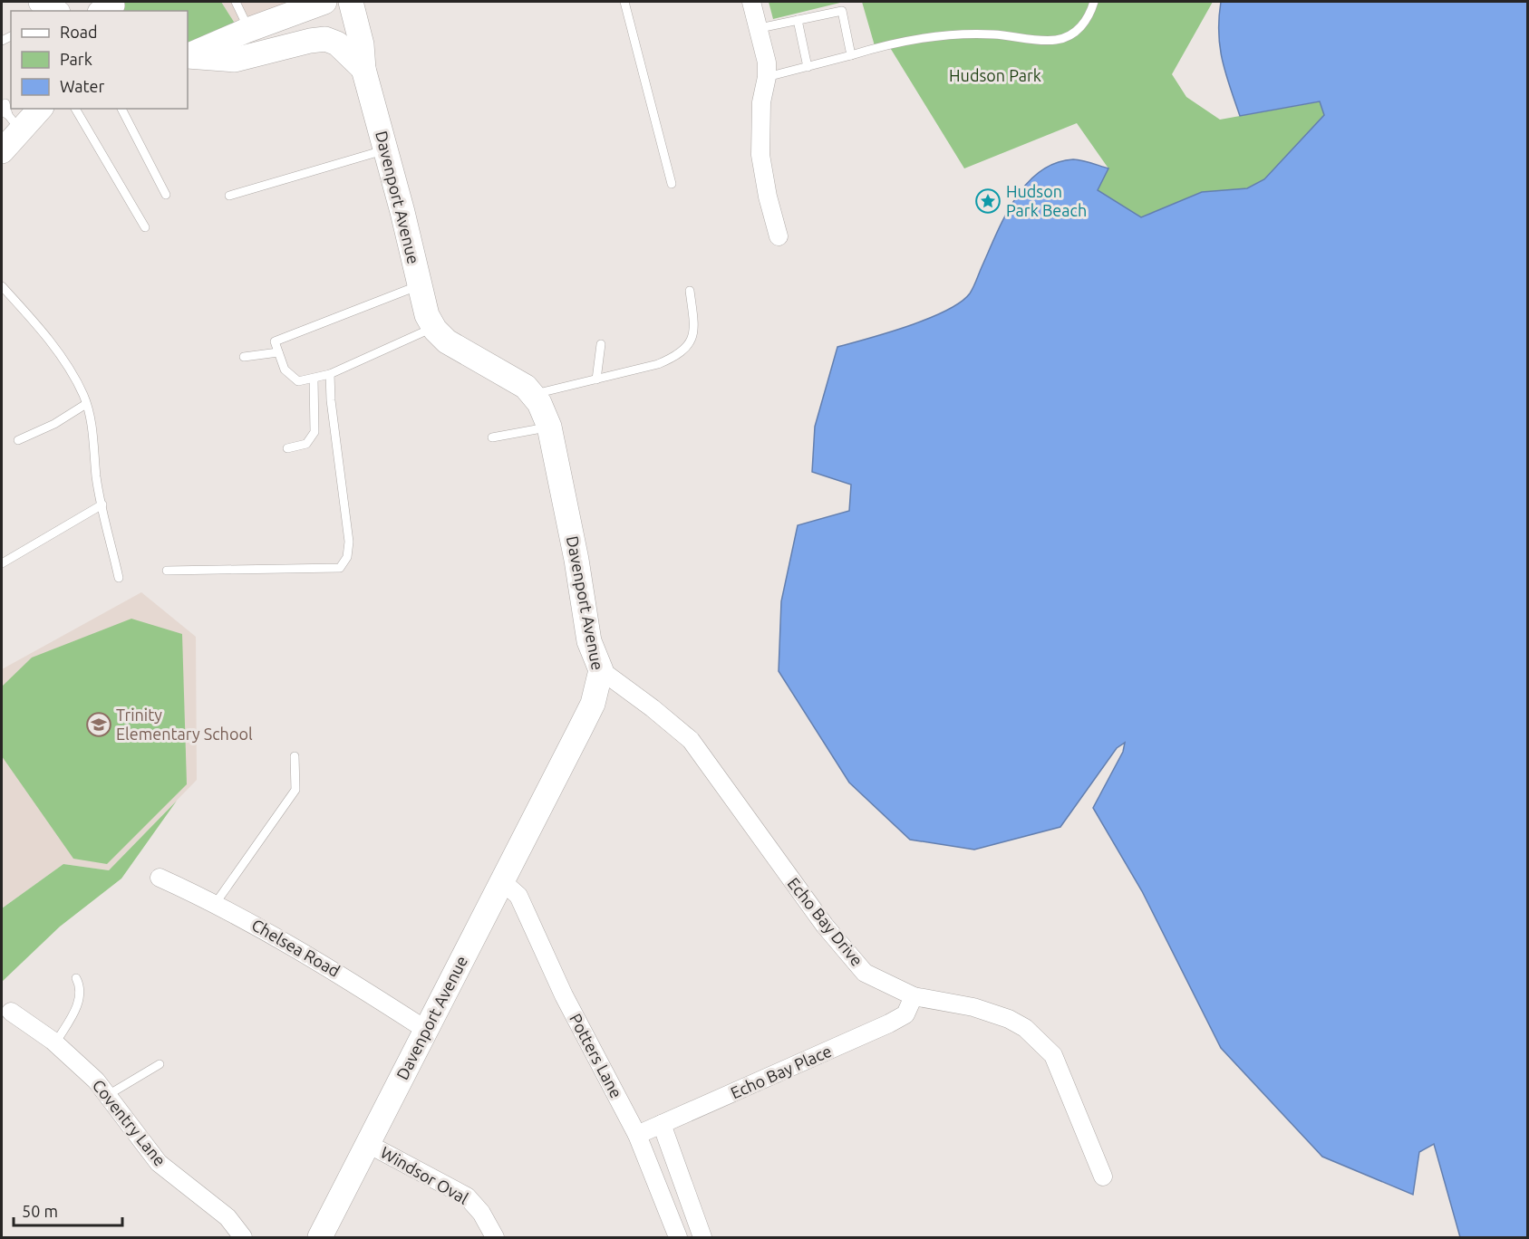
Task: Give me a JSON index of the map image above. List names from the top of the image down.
{
  "streets": {
    "street": [
      "Davenport Avenue",
      "Echo Bay Drive",
      "Chelsea Road",
      "Potters Lane",
      "Echo Bay Place",
      "Coventry Lane",
      "Windsor Oval"
    ]
  },
  "crossings": [
    ["Davenport Avenue", "Echo Bay Drive"],
    ["Davenport Avenue", "Chelsea Road"],
    ["Davenport Avenue", "Potters Lane"],
    ["Davenport Avenue", "Windsor Oval"],
    ["Echo Bay Drive", "Echo Bay Place"],
    ["Potters Lane", "Echo Bay Place"]
  ],
  "parks": ["Hudson Park"],
  "places": {
    "place": ["Hudson Park Beach"],
    "school or university": ["Trinity Elementary School"]
  },
  "legend": ["Road", "Park", "Water"],
  "scale_bar": "50 m"
}
